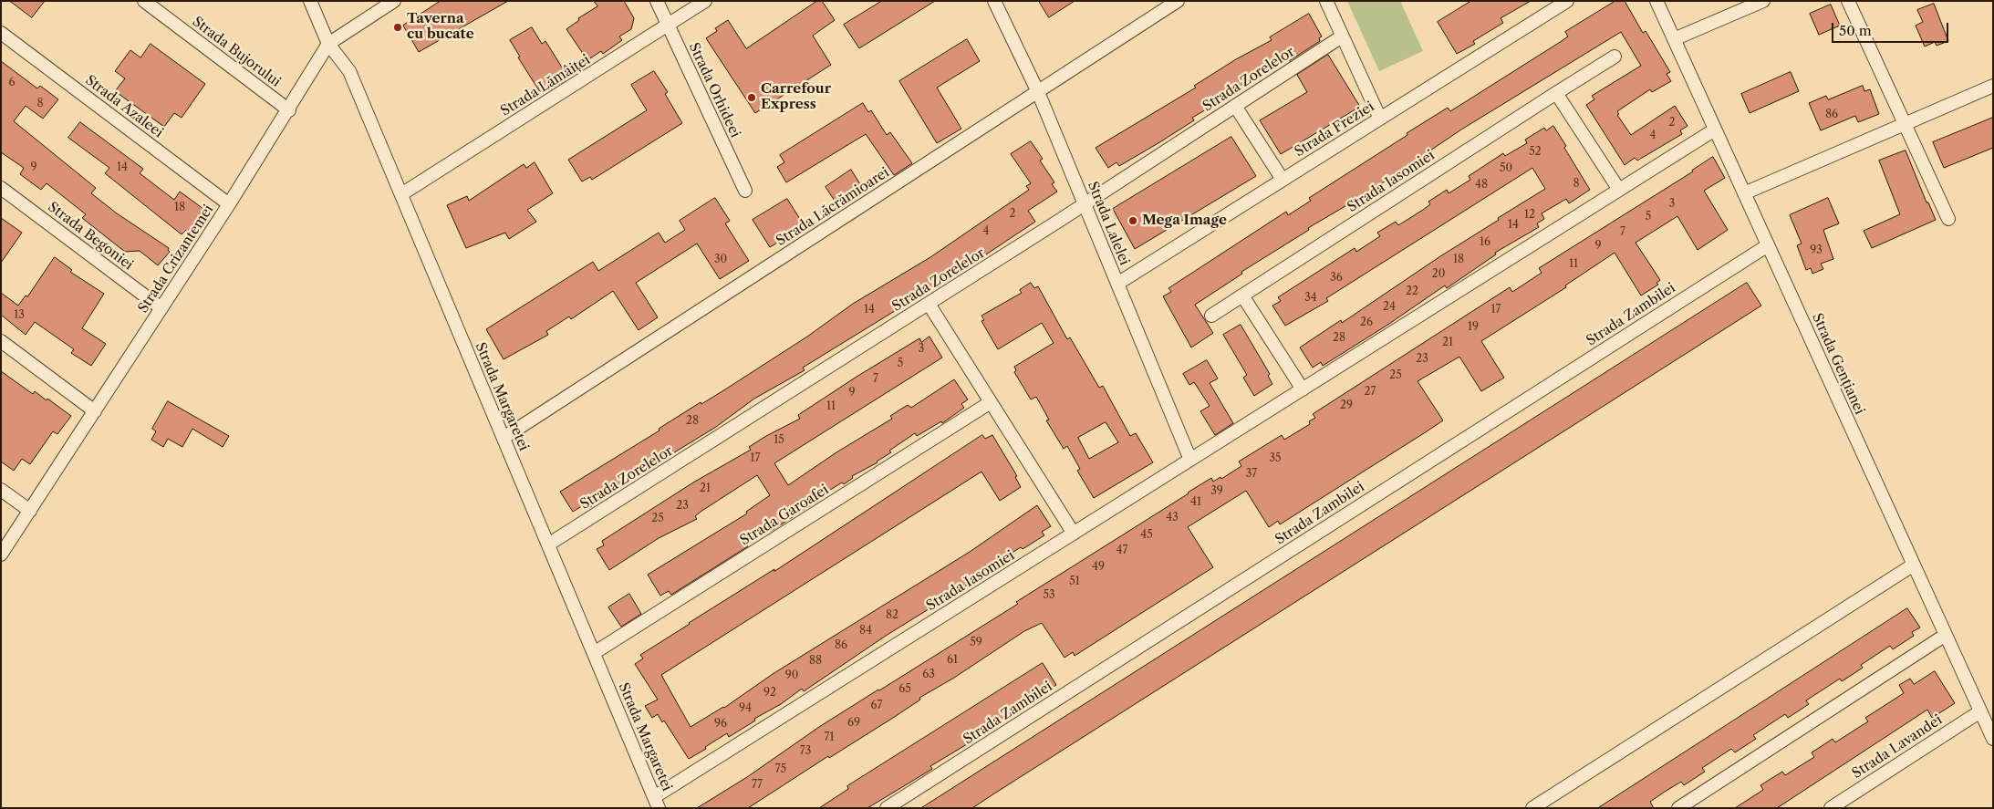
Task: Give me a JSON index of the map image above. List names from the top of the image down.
{
  "streets": {
    "street": [
      "Strada Bujorului",
      "Strada Zorelelor",
      "Strada Lămâiței",
      "Strada Orhideei",
      "Strada Azaleei",
      "Strada Freziei",
      "Strada Iasomiei",
      "Strada Lăcrămioarei",
      "Strada Lalelei",
      "Strada Begoniei",
      "Strada Crizantemei",
      "Strada Zambilei",
      "Strada Gențianei",
      "Strada Margaretei",
      "Strada Garoafei",
      "Strada Lavandei"
    ]
  },
  "crossings": [
    ["Strada Bujorului", "Strada Crizantemei"],
    ["Strada Zorelelor", "Strada Lalelei"],
    ["Strada Zorelelor", "Strada Margaretei"],
    ["Strada Lămâiței", "Strada Orhideei"],
    ["Strada Lămâiței", "Strada Margaretei"],
    ["Strada Azaleei", "Strada Crizantemei"],
    ["Strada Freziei", "Strada Lalelei"],
    ["Strada Iasomiei", "Strada Lalelei"],
    ["Strada Iasomiei", "Strada Gențianei"],
    ["Strada Iasomiei", "Strada Margaretei"],
    ["Strada Lăcrămioarei", "Strada Lalelei"],
    ["Strada Lăcrămioarei", "Strada Margaretei"],
    ["Strada Begoniei", "Strada Crizantemei"],
    ["Strada Crizantemei", "Strada Margaretei"],
    ["Strada Zambilei", "Strada Gențianei"],
    ["Strada Gențianei", "Strada Lavandei"],
    ["Strada Margaretei", "Strada Garoafei"]
  ],
  "places": ["Taverna cu bucate", "Carrefour Express", "Mega Image"],
  "house_numbers": [
    "6",
    "8",
    "86",
    "2",
    "4",
    "52",
    "9",
    "14",
    "50",
    "8",
    "48",
    "3",
    "18",
    "2",
    "12",
    "5",
    "14",
    "4",
    "7",
    "16",
    "9",
    "93",
    "30",
    "18",
    "11",
    "20",
    "36",
    "22",
    "34",
    "24",
    "14",
    "17",
    "13",
    "26",
    "19",
    "28",
    "21",
    "3",
    "23",
    "5",
    "25",
    "7",
    "27",
    "9",
    "29",
    "11",
    "28",
    "15",
    "17",
    "35",
    "37",
    "21",
    "39",
    "41",
    "23",
    "43",
    "25",
    "45",
    "47",
    "49",
    "51",
    "53",
    "82",
    "84",
    "59",
    "86",
    "61",
    "88",
    "63",
    "90",
    "65",
    "92",
    "67",
    "94",
    "69",
    "96",
    "71",
    "73",
    "75",
    "77"
  ],
  "scale_bar": "50 m"
}
